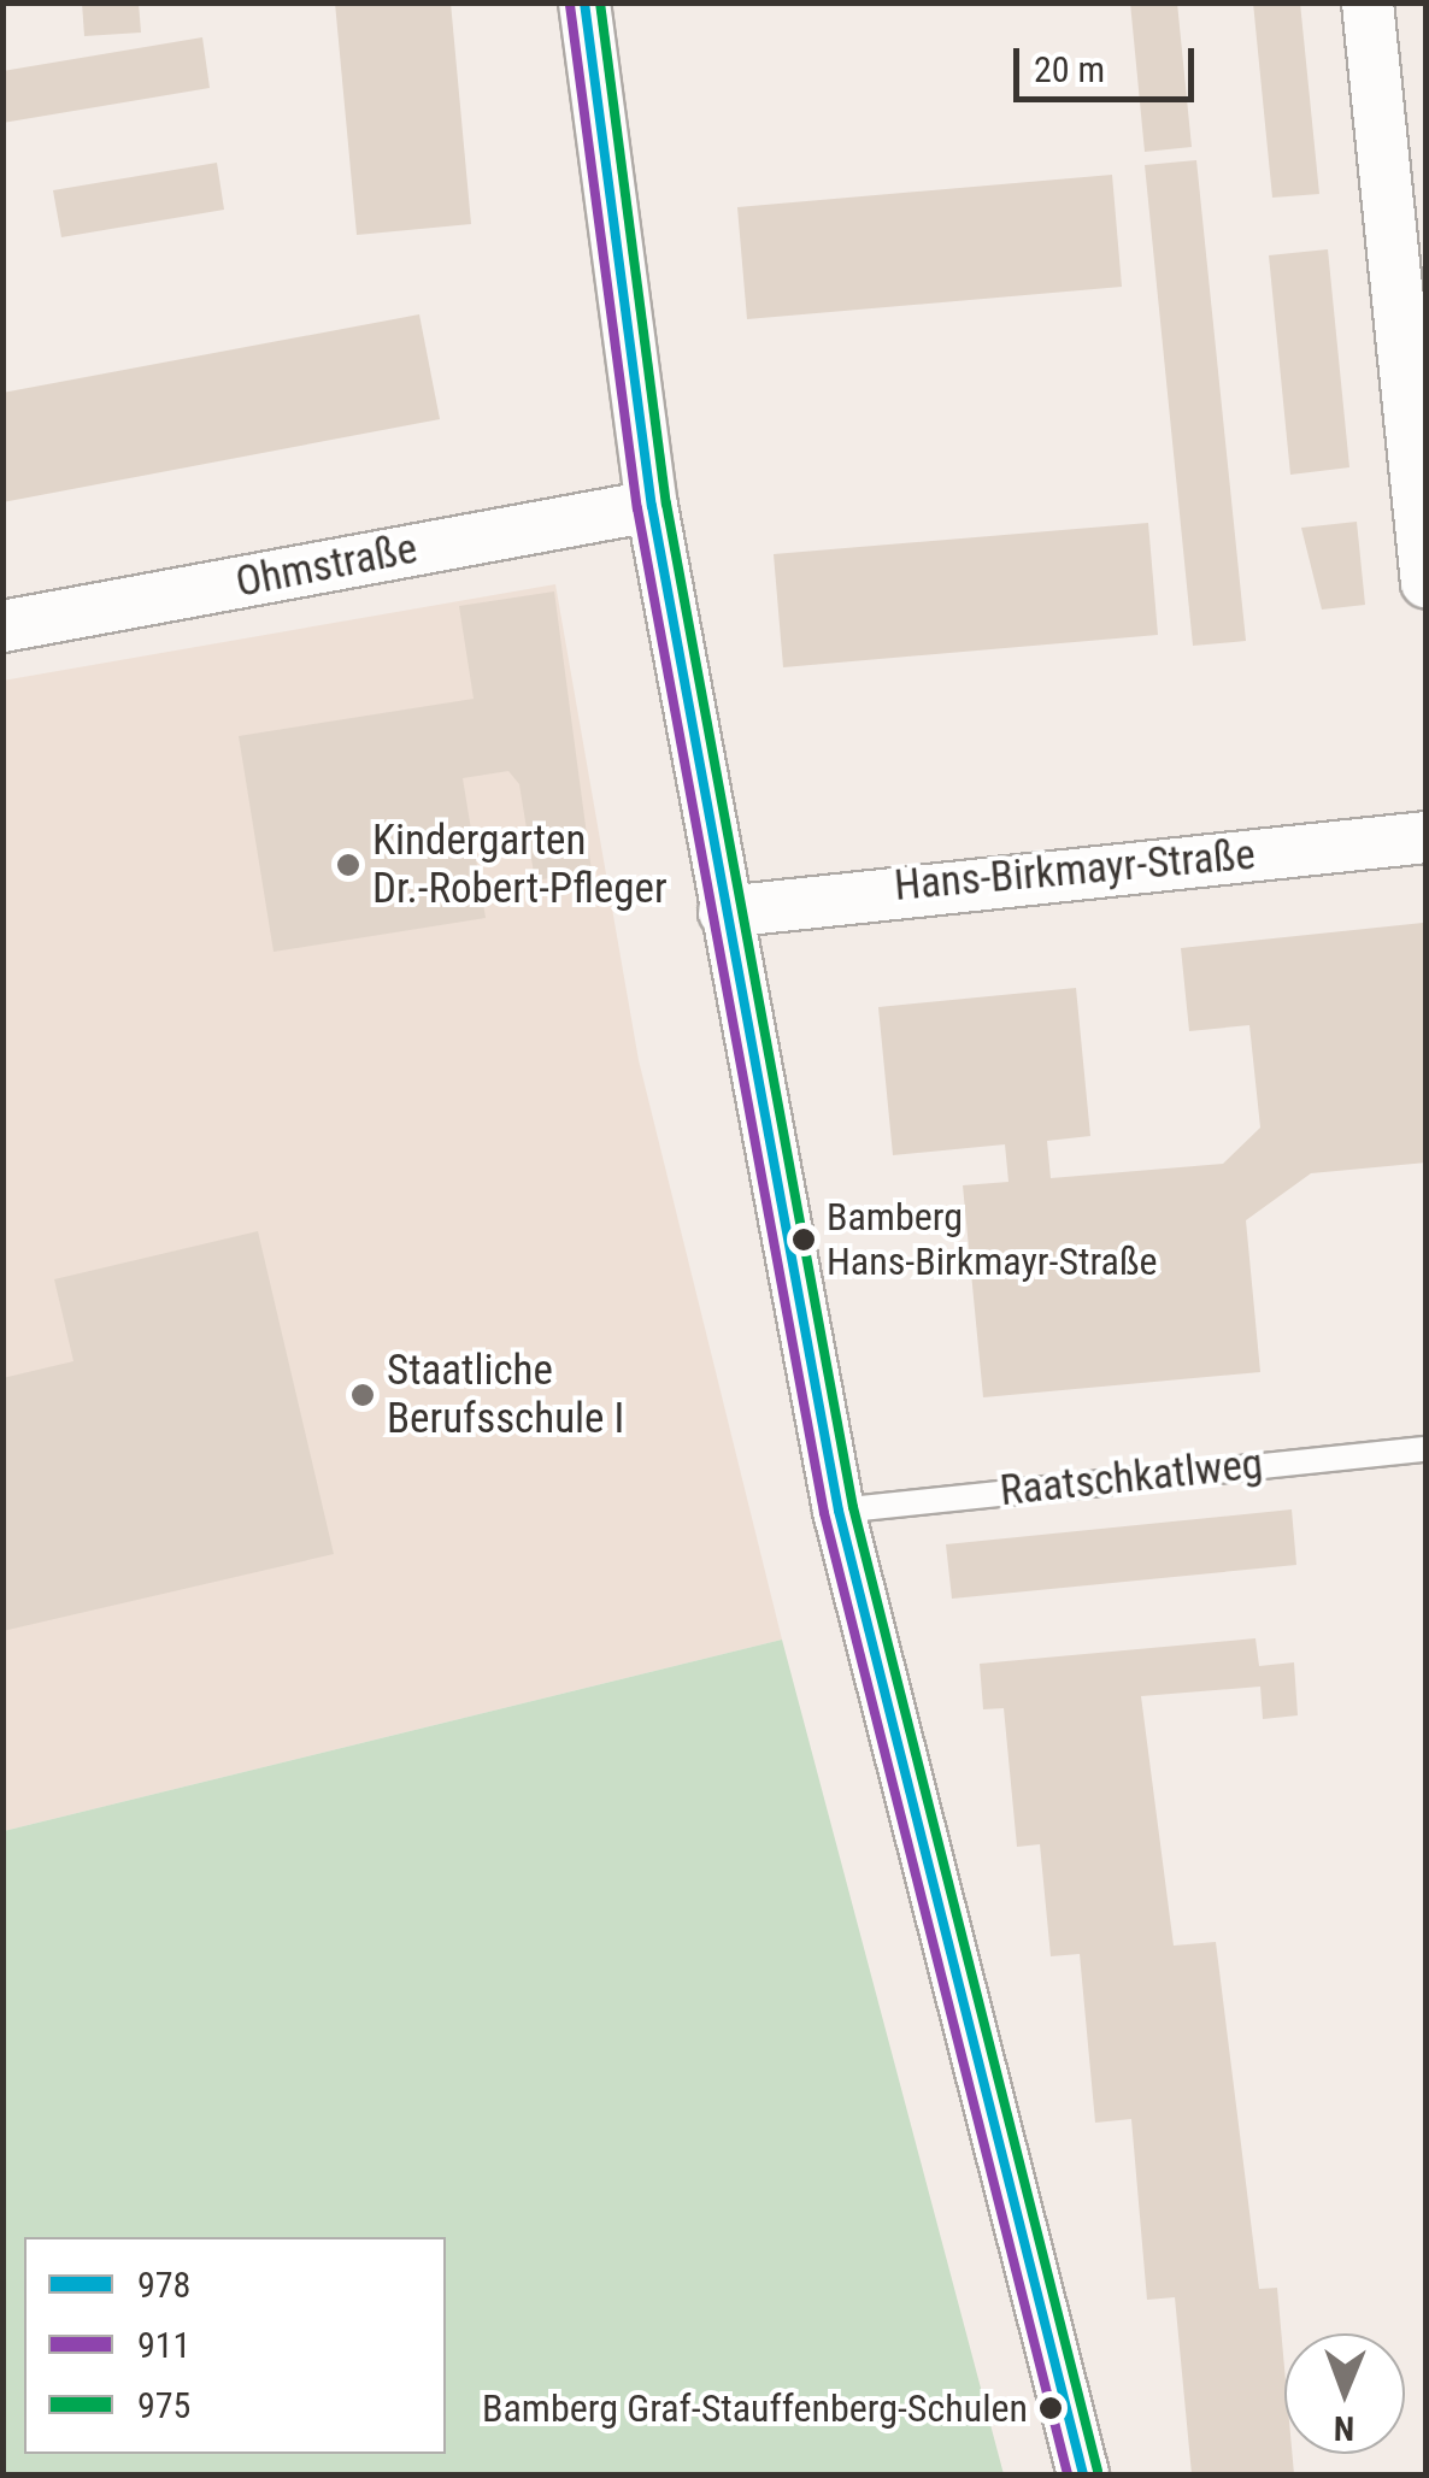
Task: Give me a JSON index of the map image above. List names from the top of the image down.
{
  "streets": {
    "street": ["Ohmstraße", "Hans-Birkmayr-Straße"],
    "lane": ["Raatschkatlweg"]
  },
  "places": [
    "Kindergarten Dr.-Robert-Pfleger",
    "Bamberg Hans-Birkmayr-Straße",
    "Staatliche Berufsschule I",
    "Bamberg Graf-Stauffenberg-Schulen"
  ],
  "lines": ["transit line 978", "transit line 975", "transit line 911"],
  "legend": ["978", "911", "975"],
  "scale_bar": "20 m",
  "north": "bottom"
}
